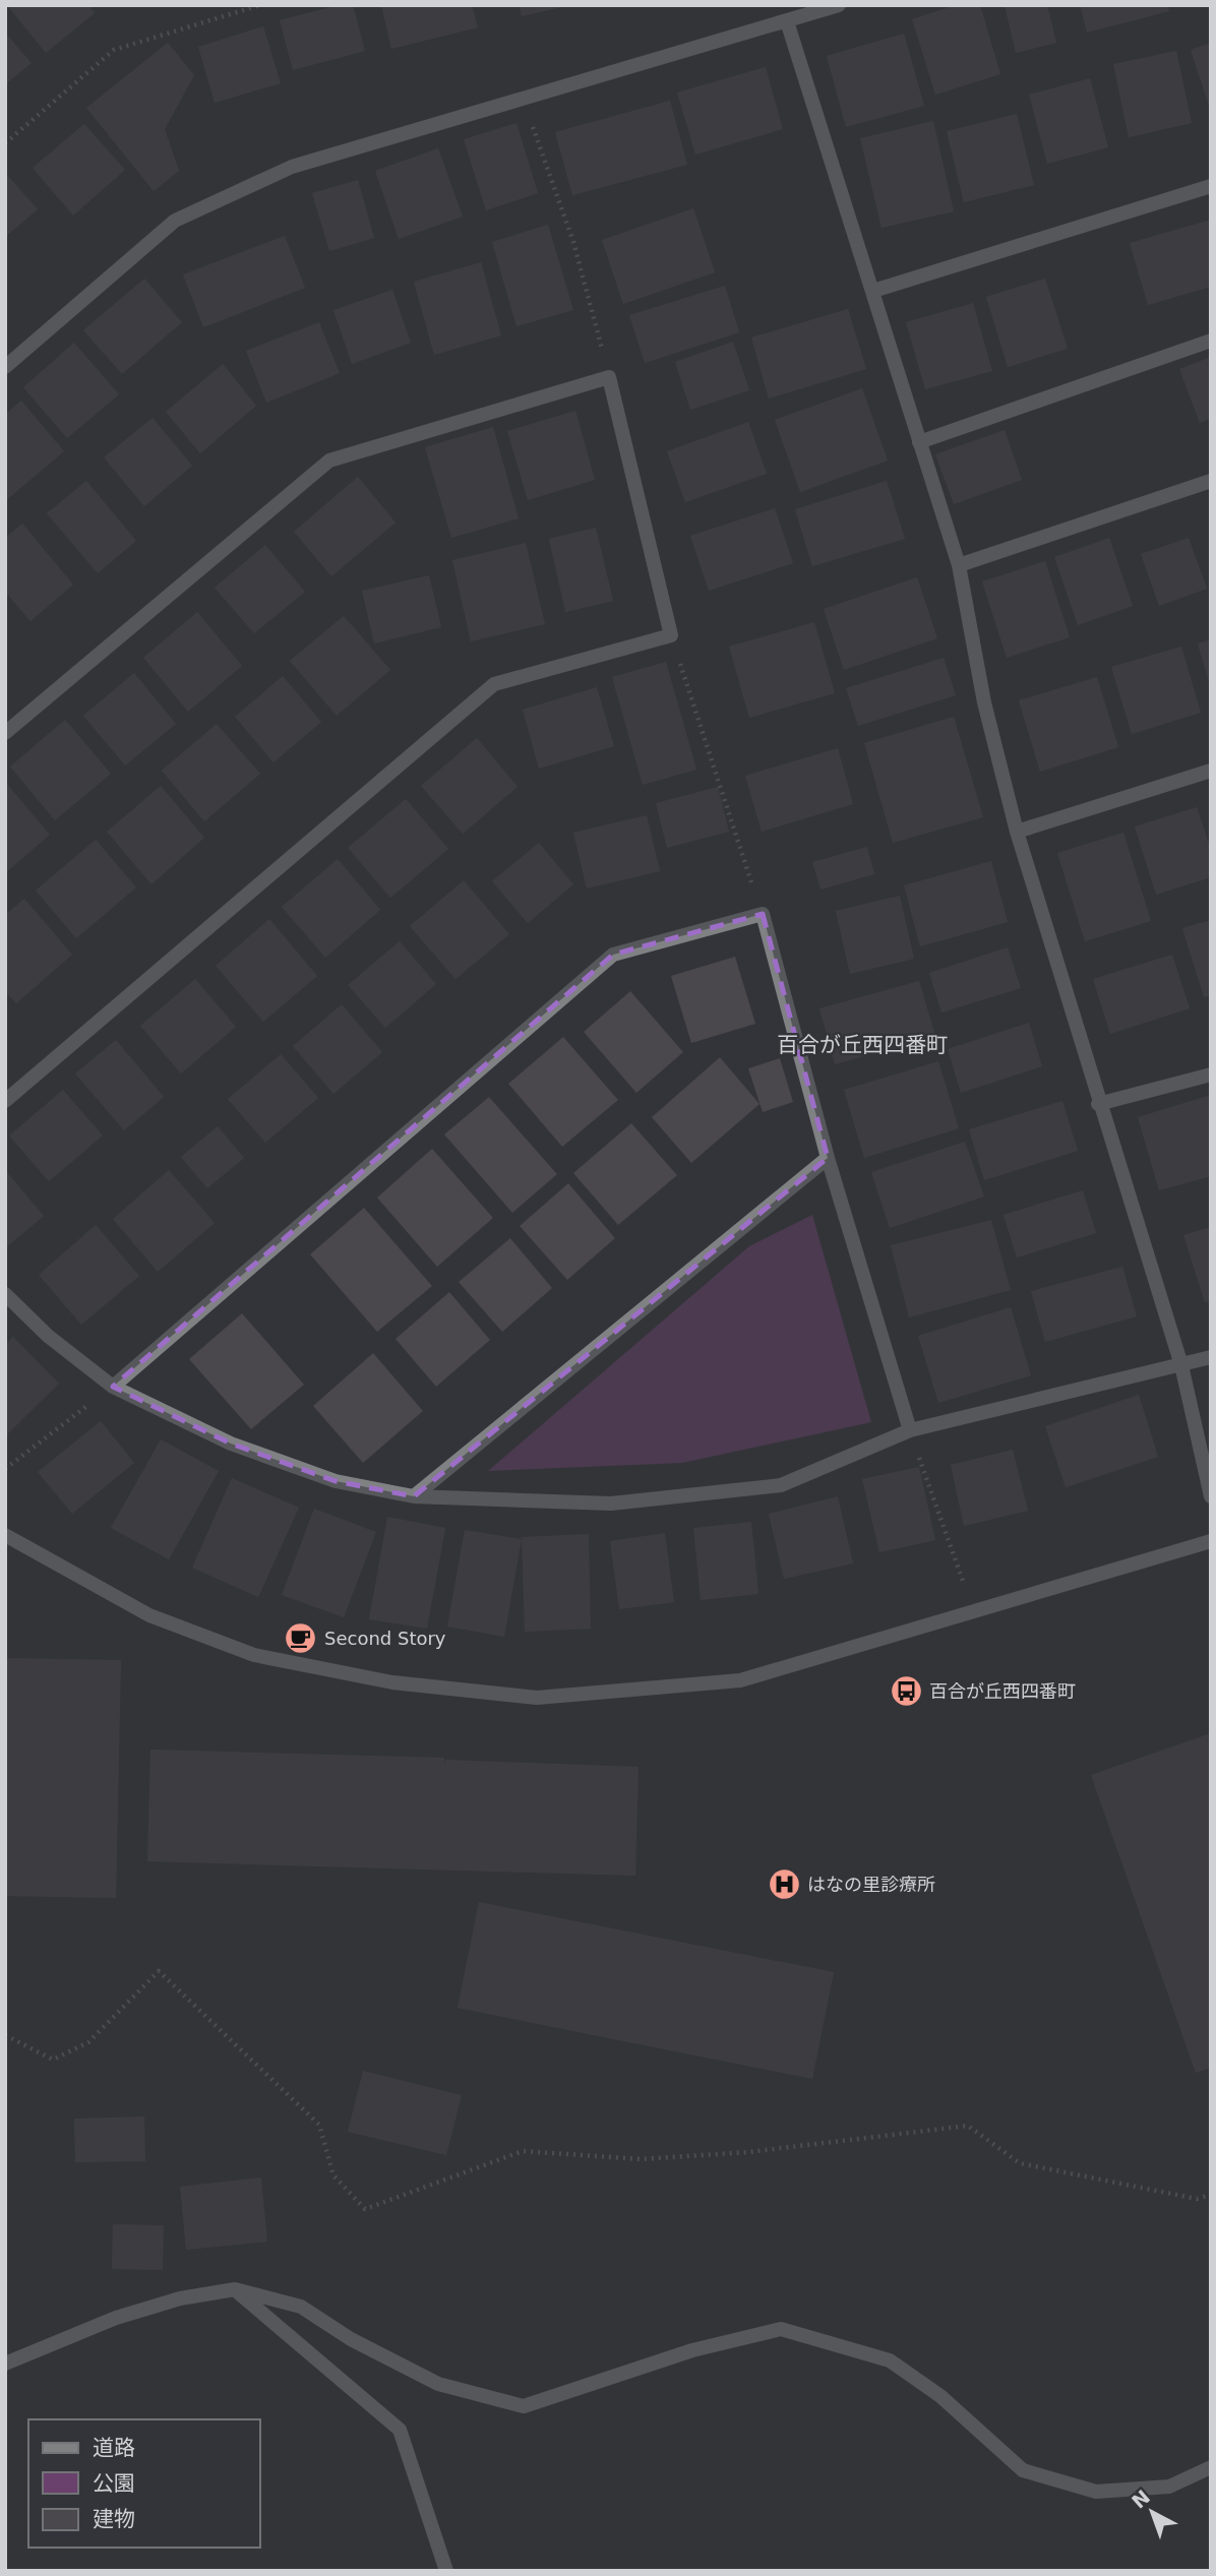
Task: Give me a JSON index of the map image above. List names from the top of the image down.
{
  "districts": ["百合が丘西四番町"],
  "places": {
    "cafe": ["Second Story"],
    "bus stop": ["百合が丘西四番町"],
    "hospital": ["はなの里診療所"]
  },
  "legend": ["道路", "公園", "建物"],
  "north": "top left"
}
